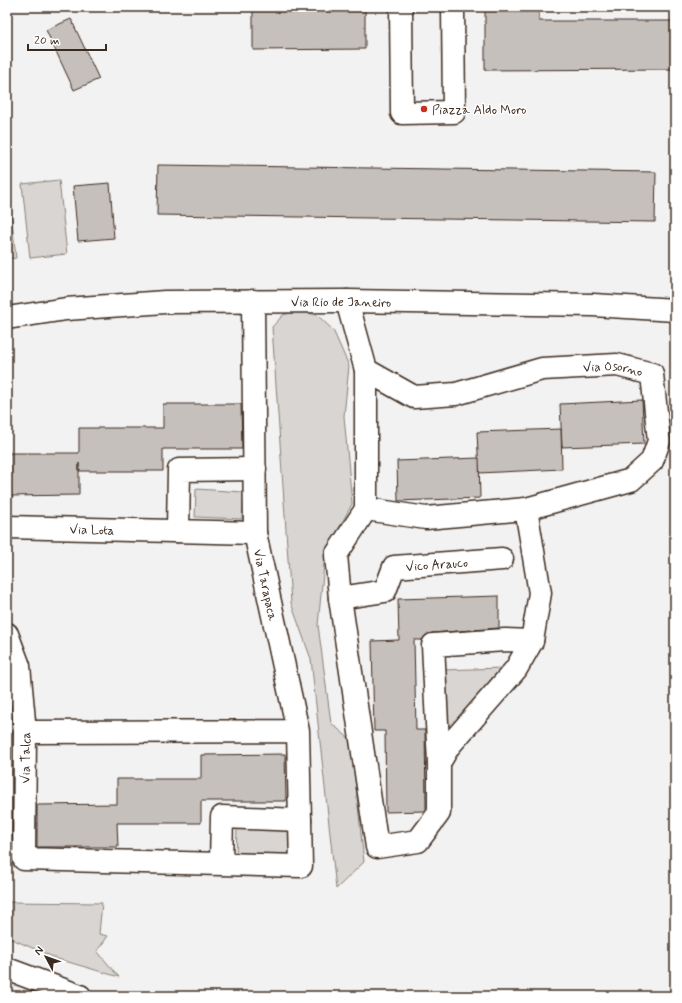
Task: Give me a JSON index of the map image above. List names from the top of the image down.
{
  "streets": {
    "street": [
      "Via Rio de Janeiro",
      "Via Osorno",
      "Via Lota",
      "Vico Arauco",
      "Via Tarapaca",
      "Via Talca"
    ]
  },
  "crossings": [
    ["Via Rio de Janeiro", "Via Tarapaca"],
    ["Via Lota", "Via Tarapaca"],
    ["Via Tarapaca", "Via Talca"]
  ],
  "places": ["Piazza Aldo Moro"],
  "scale_bar": "20 m",
  "north": "top left"
}
